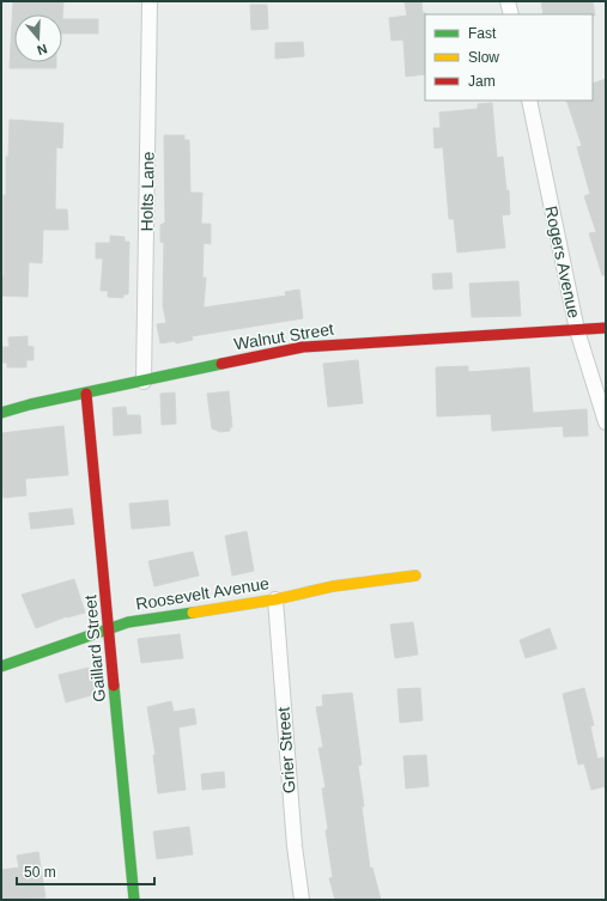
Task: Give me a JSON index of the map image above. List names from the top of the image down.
{
  "streets": {
    "street": [
      "Holts Lane",
      "Rogers Avenue",
      "Walnut Street",
      "Roosevelt Avenue",
      "Gaillard Street",
      "Grier Street"
    ]
  },
  "crossings": [
    ["Holts Lane", "Walnut Street"],
    ["Rogers Avenue", "Walnut Street"],
    ["Walnut Street", "Gaillard Street"],
    ["Roosevelt Avenue", "Gaillard Street"],
    ["Roosevelt Avenue", "Grier Street"]
  ],
  "legend": ["Fast", "Slow", "Jam"],
  "scale_bar": "50 m",
  "north": "bottom"
}
